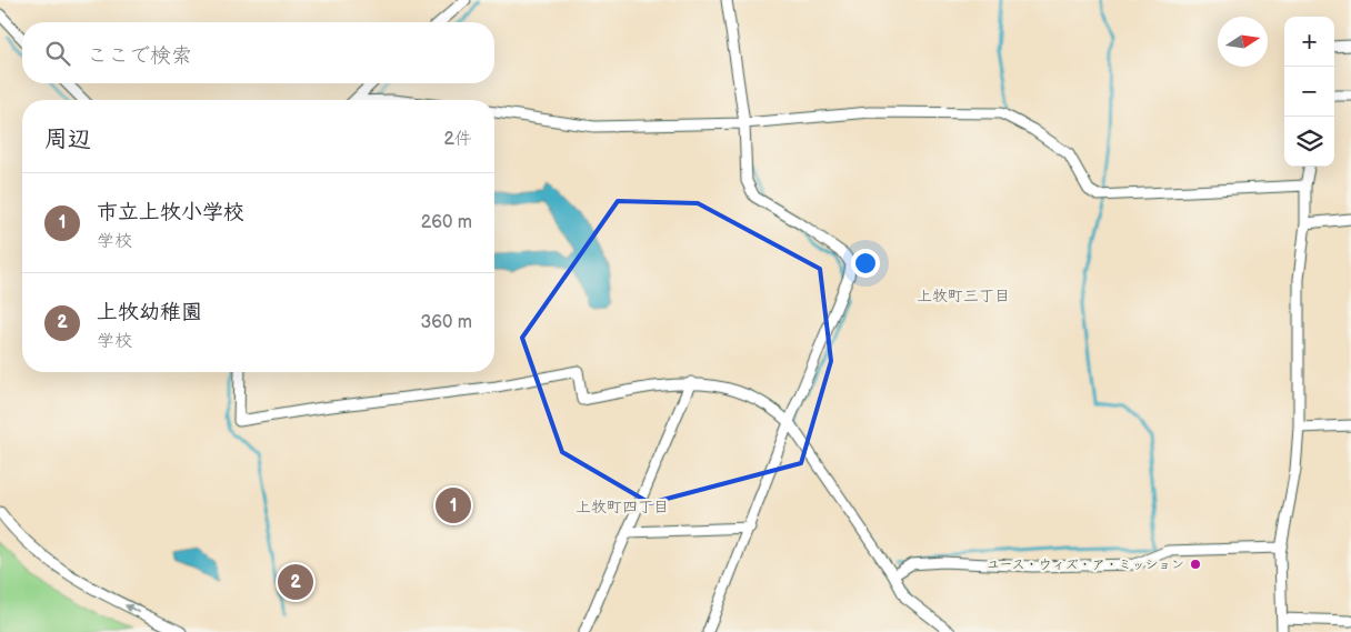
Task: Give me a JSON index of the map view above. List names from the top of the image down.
{
  "districts": ["上牧町三丁目", "上牧町四丁目"],
  "places": ["ユース・ウィズ・ア・ミッション"],
  "north": "right",
  "page": {
    "map_buttons": ["+", "−"],
    "search": "ここで検索",
    "heading": ["周辺", "2件"],
    "list": [
      {
        "mark": "1",
        "name": "市立上牧小学校",
        "note": "学校",
        "value": "260 m"
      },
      {
        "mark": "2",
        "name": "上牧幼稚園",
        "note": "学校",
        "value": "360 m"
      }
    ],
    "pins": ["1", "2"]
  }
}
